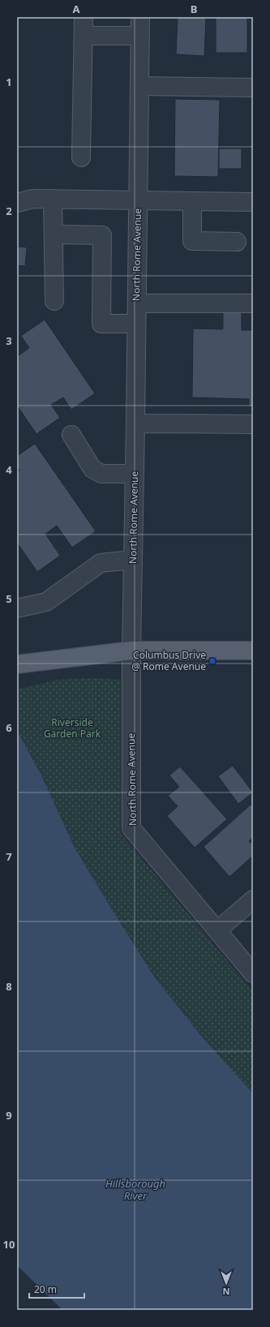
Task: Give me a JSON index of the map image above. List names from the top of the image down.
{
  "streets": {
    "street": ["North Rome Avenue"]
  },
  "water": ["Hillsborough River"],
  "parks": ["Riverside Garden Park"],
  "places": {
    "transit": ["Columbus Drive @ Rome Avenue"]
  },
  "scale_bar": "20 m",
  "north": "bottom",
  "grid": {
    "columns": ["A", "B"],
    "rows": [
      "1",
      "2",
      "3",
      "4",
      "5",
      "6",
      "7",
      "8",
      "9",
      "10"
    ]
  }
}
